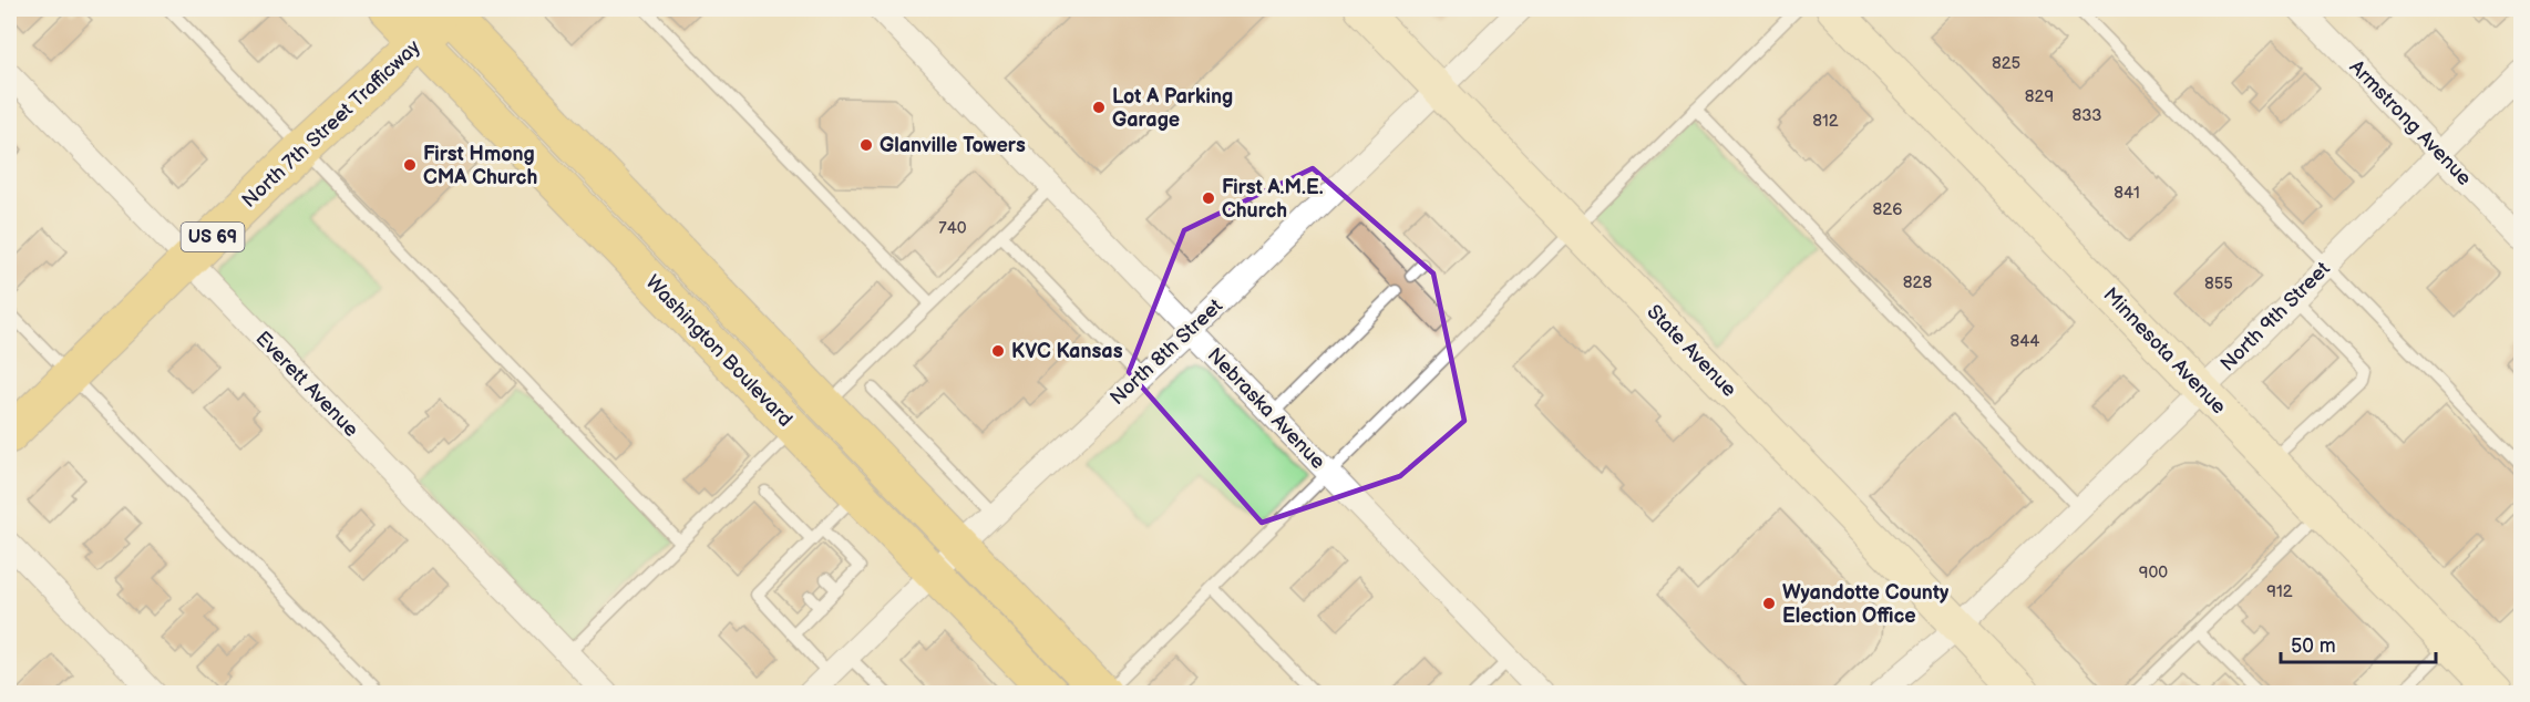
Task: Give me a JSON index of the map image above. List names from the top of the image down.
{
  "streets": {
    "main road": [
      "North 7th Street Trafficway",
      "US 69",
      "Washington Boulevard",
      "State Avenue",
      "Minnesota Avenue"
    ],
    "street": [
      "Armstrong Avenue",
      "North 9th Street",
      "North 8th Street",
      "Everett Avenue",
      "Nebraska Avenue"
    ]
  },
  "crossings": [
    ["Armstrong Avenue", "North 9th Street"],
    ["North 7th Street Trafficway", "Washington Boulevard"],
    ["North 7th Street Trafficway", "Everett Avenue"],
    ["North 9th Street", "State Avenue"],
    ["North 9th Street", "Minnesota Avenue"],
    ["Washington Boulevard", "North 8th Street"],
    ["State Avenue", "North 8th Street"],
    ["North 8th Street", "Nebraska Avenue"]
  ],
  "places": [
    "Lot A Parking Garage",
    "Glanville Towers",
    "First Hmong CMA Church",
    "First A.M.E. Church",
    "KVC Kansas",
    "Wyandotte County Election Office"
  ],
  "house_numbers": [
    "825",
    "829",
    "833",
    "812",
    "841",
    "826",
    "740",
    "828",
    "855",
    "844",
    "900",
    "912"
  ],
  "scale_bar": "50 m"
}
